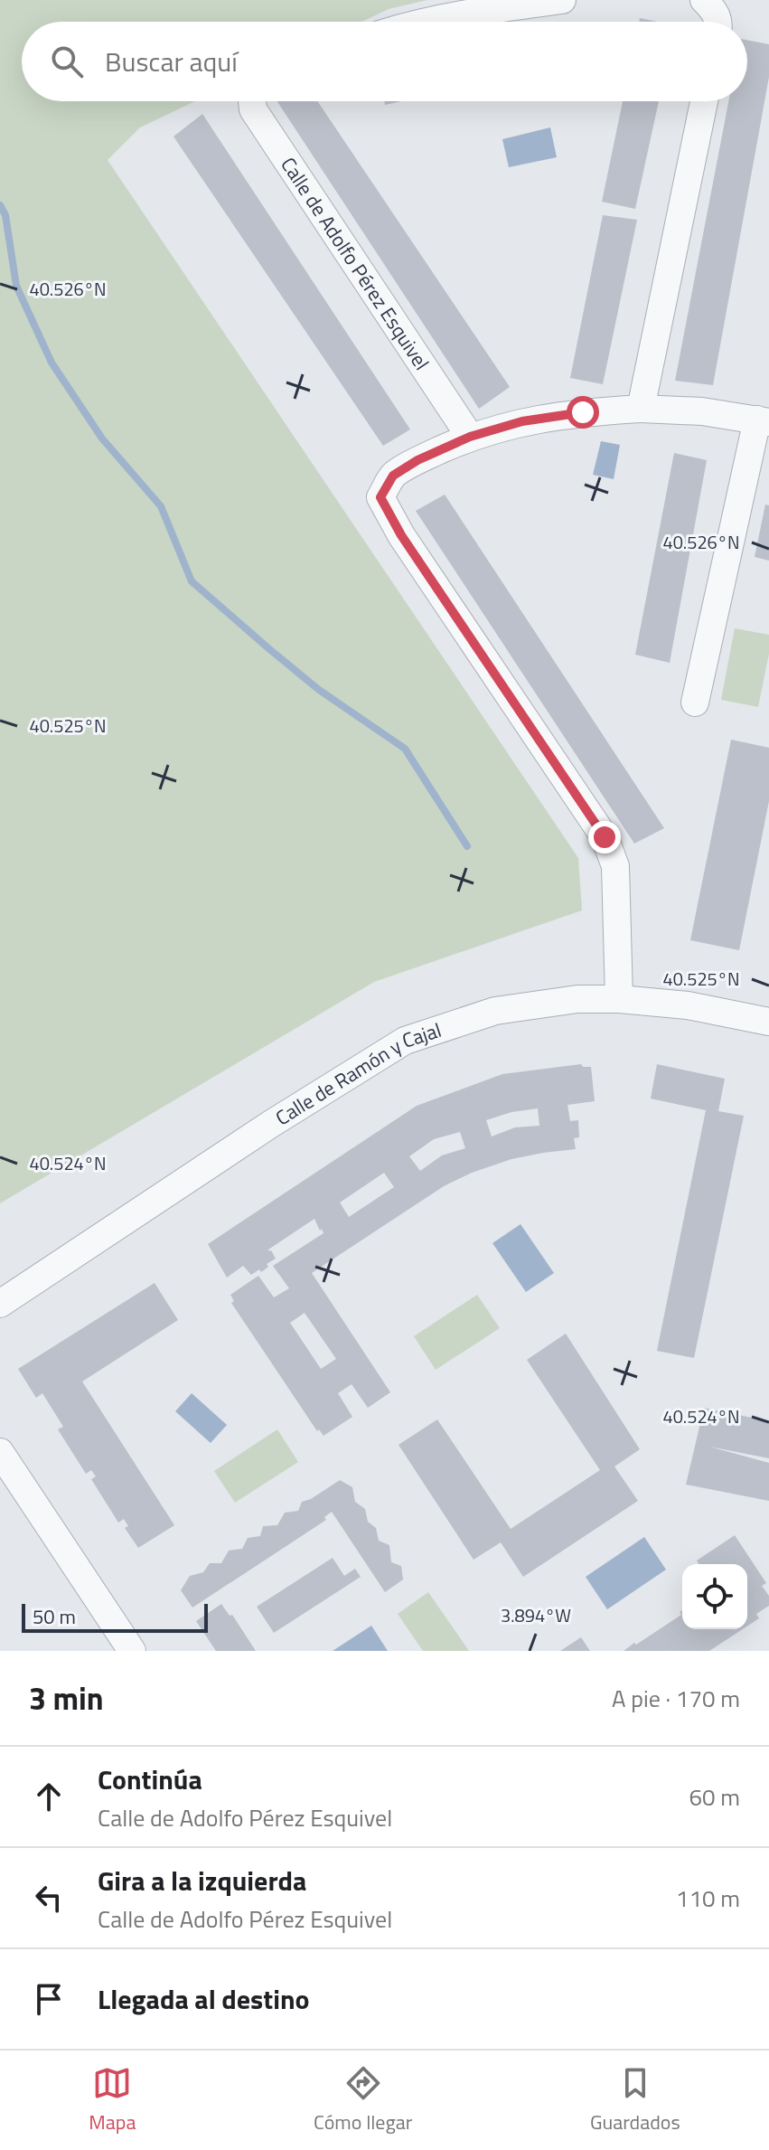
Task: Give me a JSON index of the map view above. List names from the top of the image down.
{
  "streets": {
    "street": ["Calle de Adolfo Pérez Esquivel", "Calle de Ramón y Cajal"]
  },
  "scale_bar": "50 m",
  "page": {
    "search": "Buscar aquí",
    "scale": "50 m",
    "heading": ["3 min", "A pie · 170 m"],
    "list": [
      ["Continúa", "Calle de Adolfo Pérez Esquivel", "60 m"],
      ["Gira a la izquierda", "Calle de Adolfo Pérez Esquivel", "110 m"],
      "Llegada al destino"
    ],
    "nav": ["Mapa", "Cómo llegar", "Guardados"]
  },
  "coordinates": [
    "40.526°N",
    "40.525°N",
    "40.524°N",
    "3.894°W"
  ]
}
